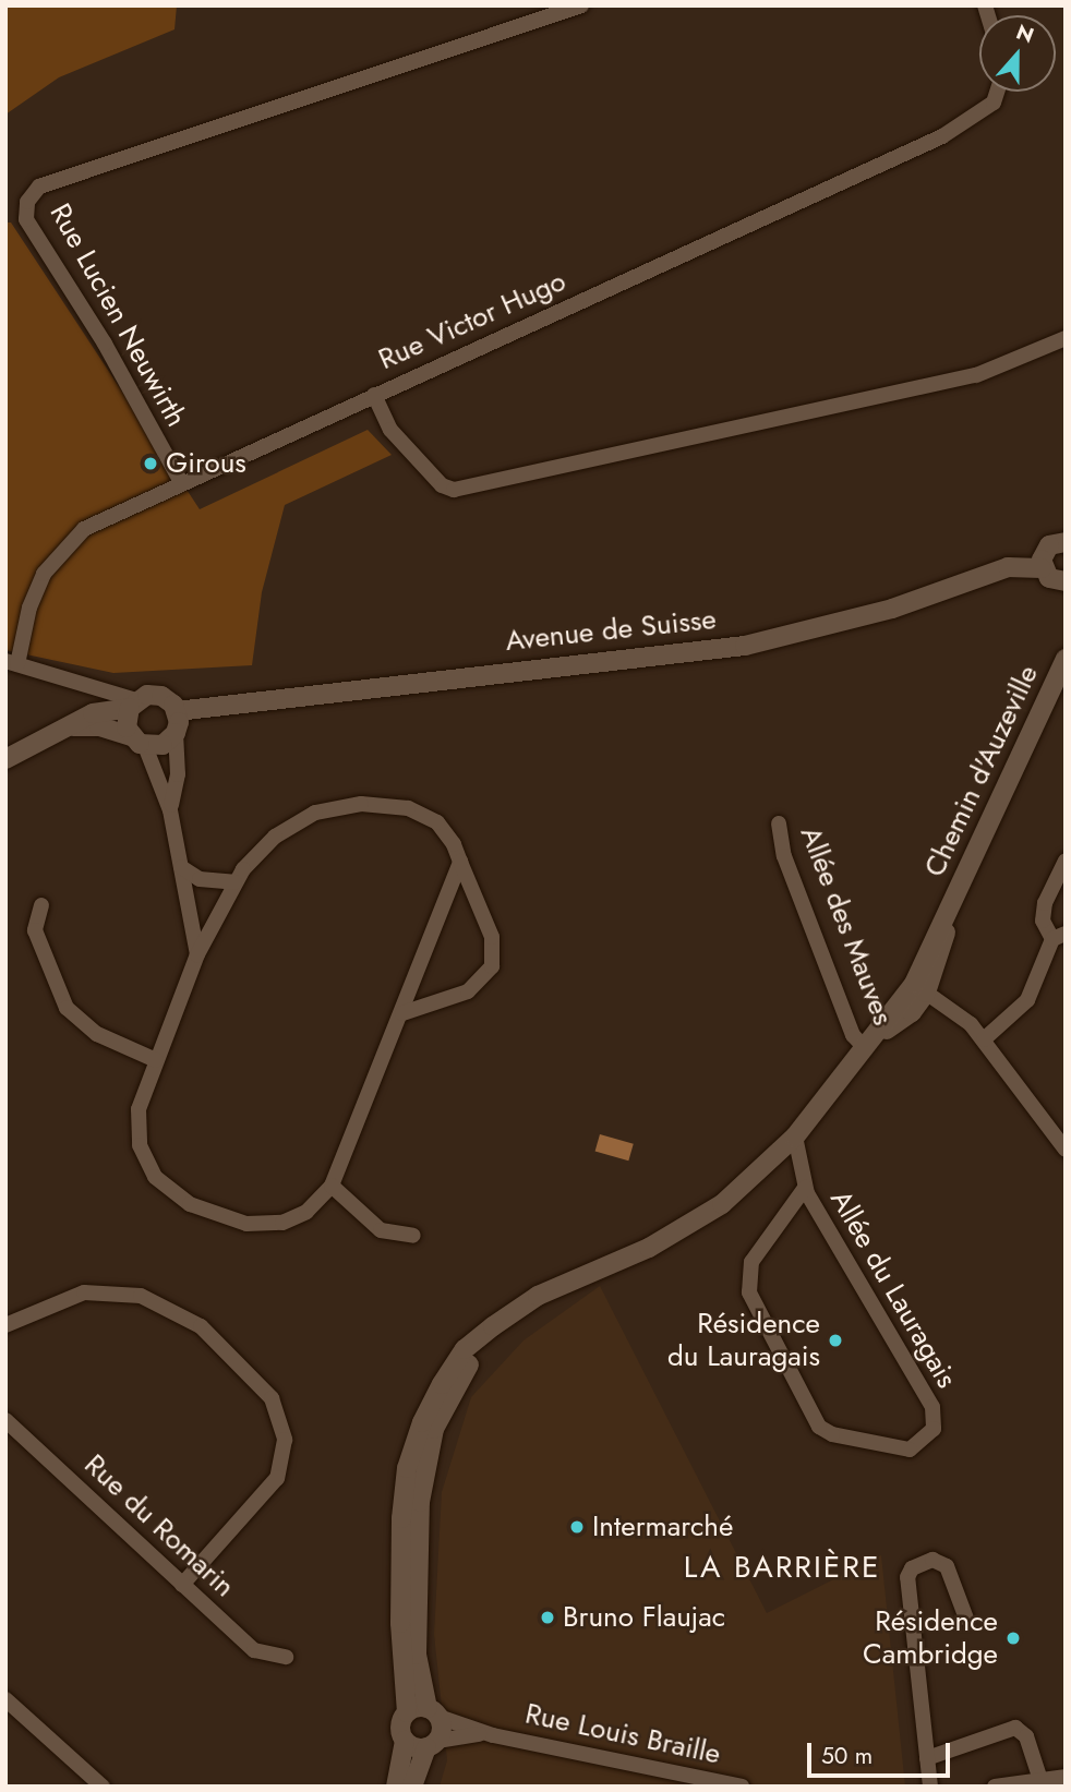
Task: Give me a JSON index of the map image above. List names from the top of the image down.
{
  "streets": {
    "street": [
      "Rue Lucien Neuwirth",
      "Rue Victor Hugo",
      "Avenue de Suisse",
      "Chemin d'Auzeville",
      "Allée des Mauves",
      "Allée du Lauragais",
      "Rue du Romarin",
      "Rue Louis Braille"
    ]
  },
  "crossings": [
    ["Rue Lucien Neuwirth", "Rue Victor Hugo"],
    ["Chemin d'Auzeville", "Allée des Mauves"],
    ["Chemin d'Auzeville", "Allée du Lauragais"],
    ["Chemin d'Auzeville", "Rue Louis Braille"]
  ],
  "districts": ["LA BARRIÈRE"],
  "places": [
    "Girous",
    "Résidence du Lauragais",
    "Intermarché",
    "Bruno Flaujac",
    "Résidence Cambridge"
  ],
  "scale_bar": "50 m",
  "north": "top"
}
